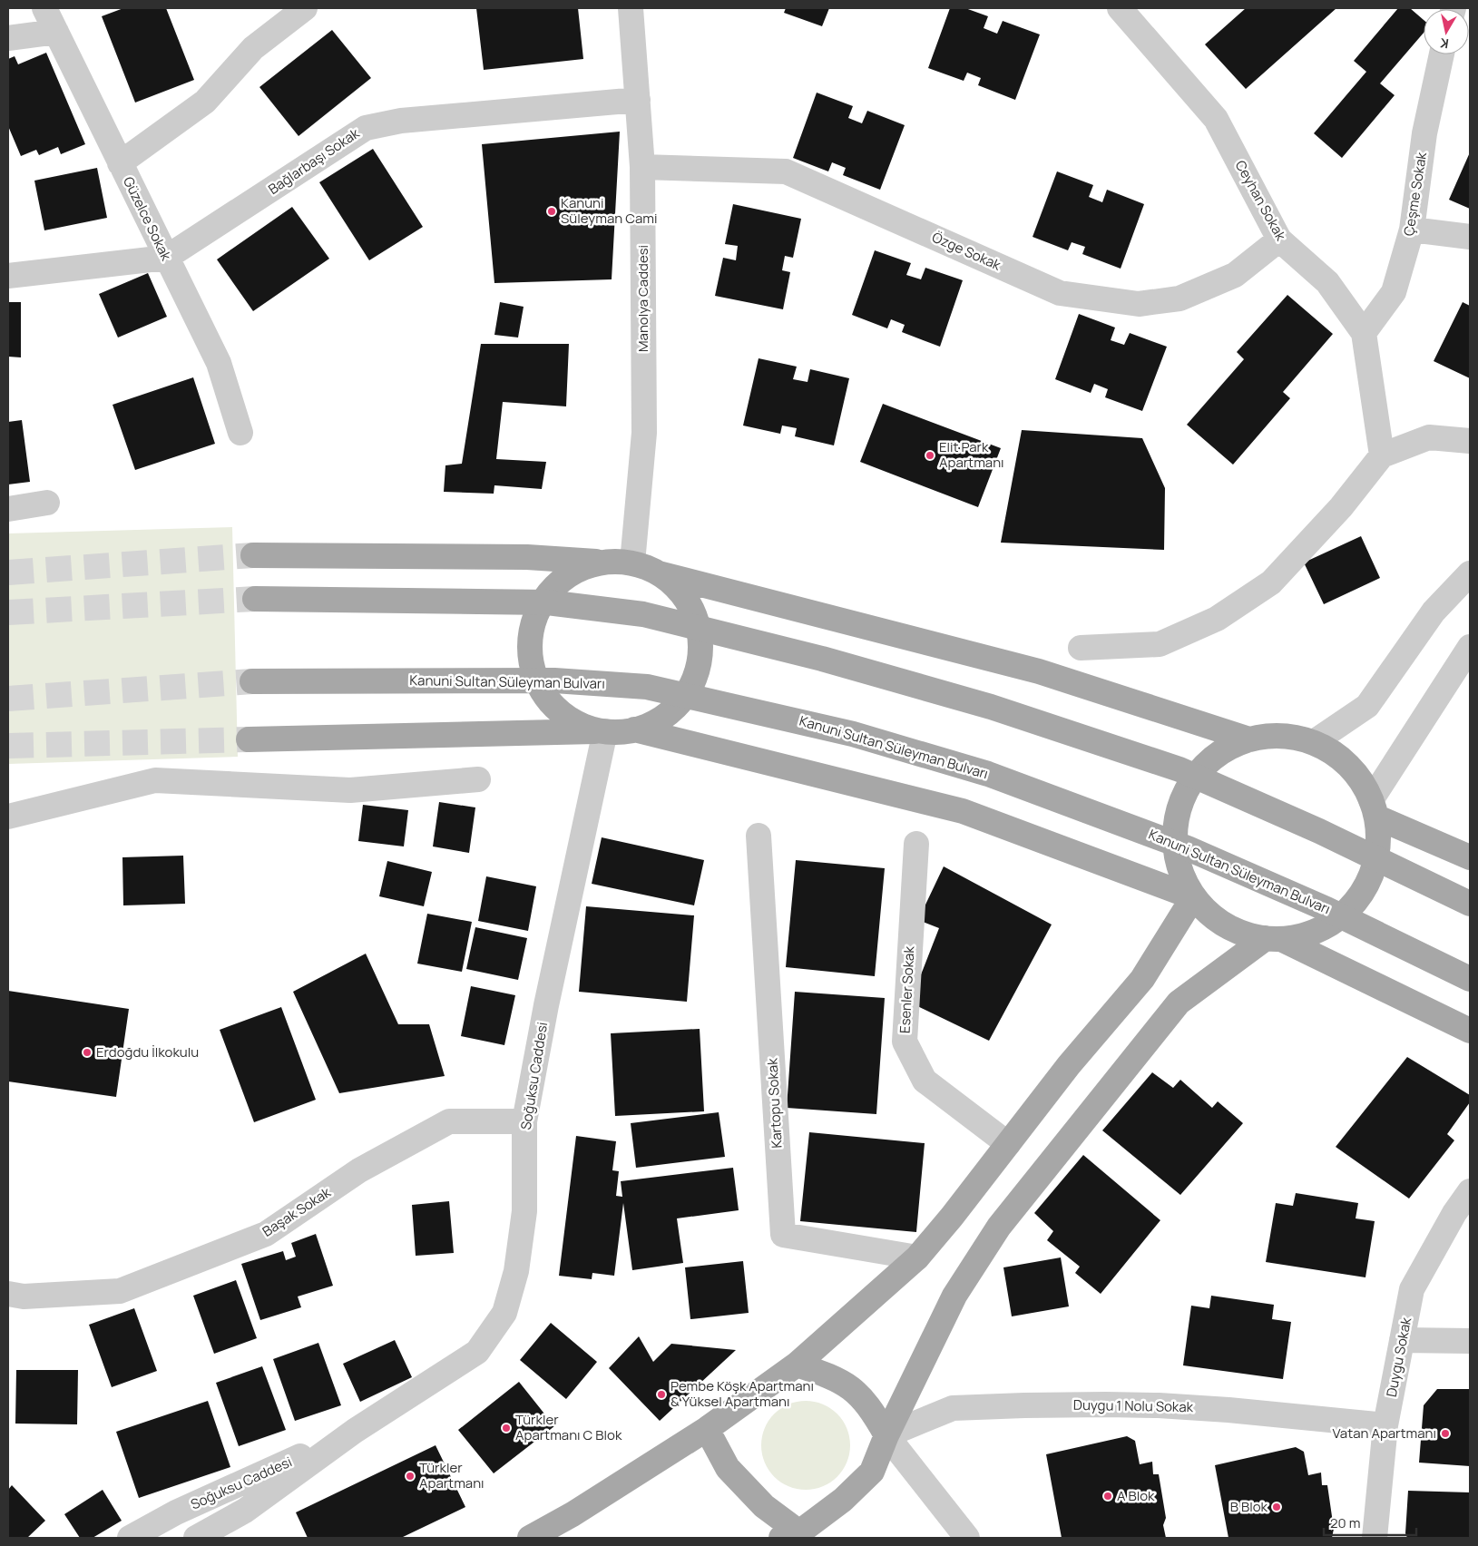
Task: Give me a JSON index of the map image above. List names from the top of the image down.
{
  "streets": {
    "main road": ["Kanuni Sultan Süleyman Bulvarı"],
    "street": [
      "Bağlarbaşı Sokak",
      "Çeşme Sokak",
      "Ceyhan Sokak",
      "Güzelce Sokak",
      "Özge Sokak",
      "Manolya Caddesi",
      "Esenler Sokak",
      "Soğuksu Caddesi",
      "Kartopu Sokak",
      "Başak Sokak",
      "Duygu Sokak",
      "Duygu 1 Nolu Sokak"
    ]
  },
  "crossings": [
    ["Bağlarbaşı Sokak", "Güzelce Sokak"],
    ["Bağlarbaşı Sokak", "Manolya Caddesi"],
    ["Çeşme Sokak", "Ceyhan Sokak"],
    ["Ceyhan Sokak", "Özge Sokak"],
    ["Özge Sokak", "Manolya Caddesi"],
    ["Soğuksu Caddesi", "Başak Sokak"],
    ["Duygu Sokak", "Duygu 1 Nolu Sokak"]
  ],
  "places": [
    "Kanuni Süleyman Cami",
    "Elit Park Apartmanı",
    "Erdoğdu İlkokulu",
    "Pembe Köşk Apartmanı & Yüksel Apartmanı",
    "Türkler Apartmanı C Blok",
    "Vatan Apartmanı",
    "Türkler Apartmanı",
    "A Blok",
    "B Blok"
  ],
  "scale_bar": "20 m",
  "north": "bottom"
}
